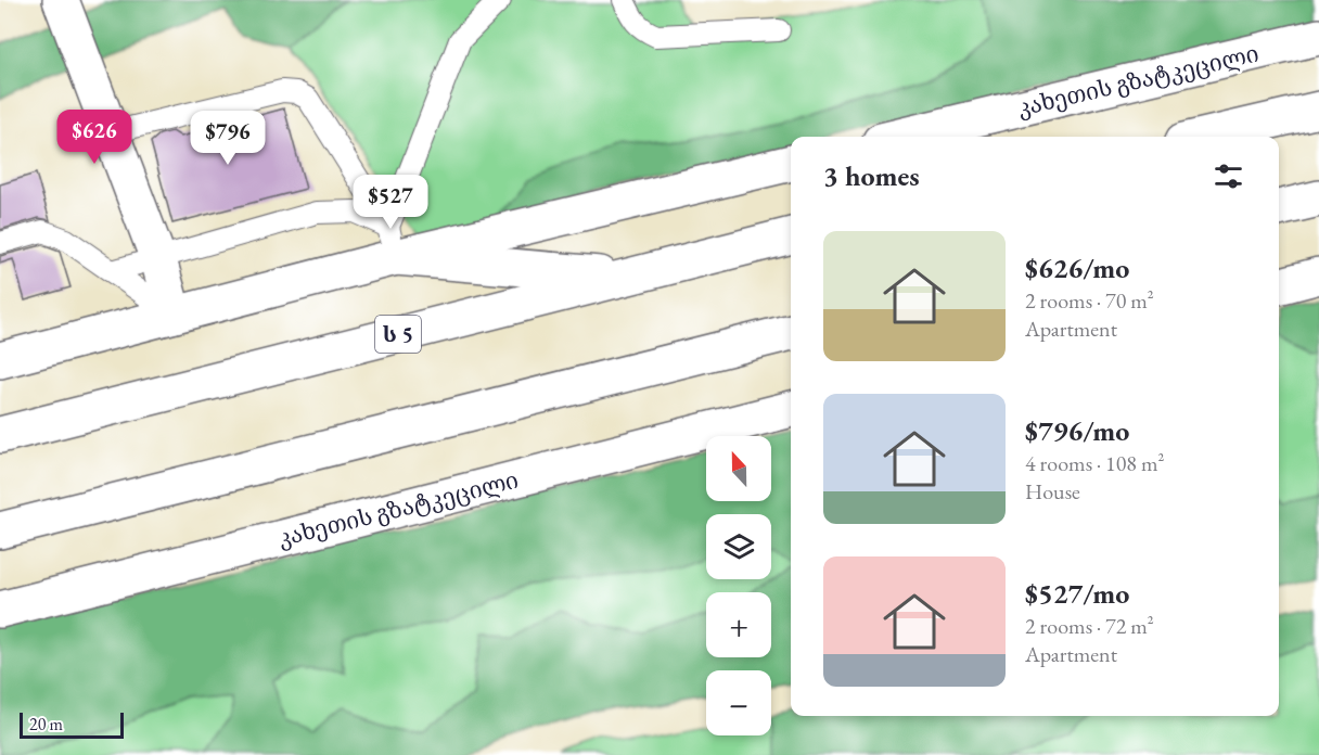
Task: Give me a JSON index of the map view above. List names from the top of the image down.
{
  "streets": {
    "main road": ["კახეთის გზატკეცილი", "ს 5"]
  },
  "scale_bar": "20 m",
  "north": "top",
  "page": {
    "price": ["$626", "$796", "$527"],
    "heading": "3 homes",
    "list": [
      {
        "name": "$626/mo",
        "note": "2 rooms · 70 m² · Apartment"
      },
      {
        "name": "$796/mo",
        "note": "4 rooms · 108 m² · House"
      },
      {
        "name": "$527/mo",
        "note": "2 rooms · 72 m² · Apartment"
      }
    ],
    "map_buttons": ["+", "−"],
    "scale": "20 m"
  }
}
